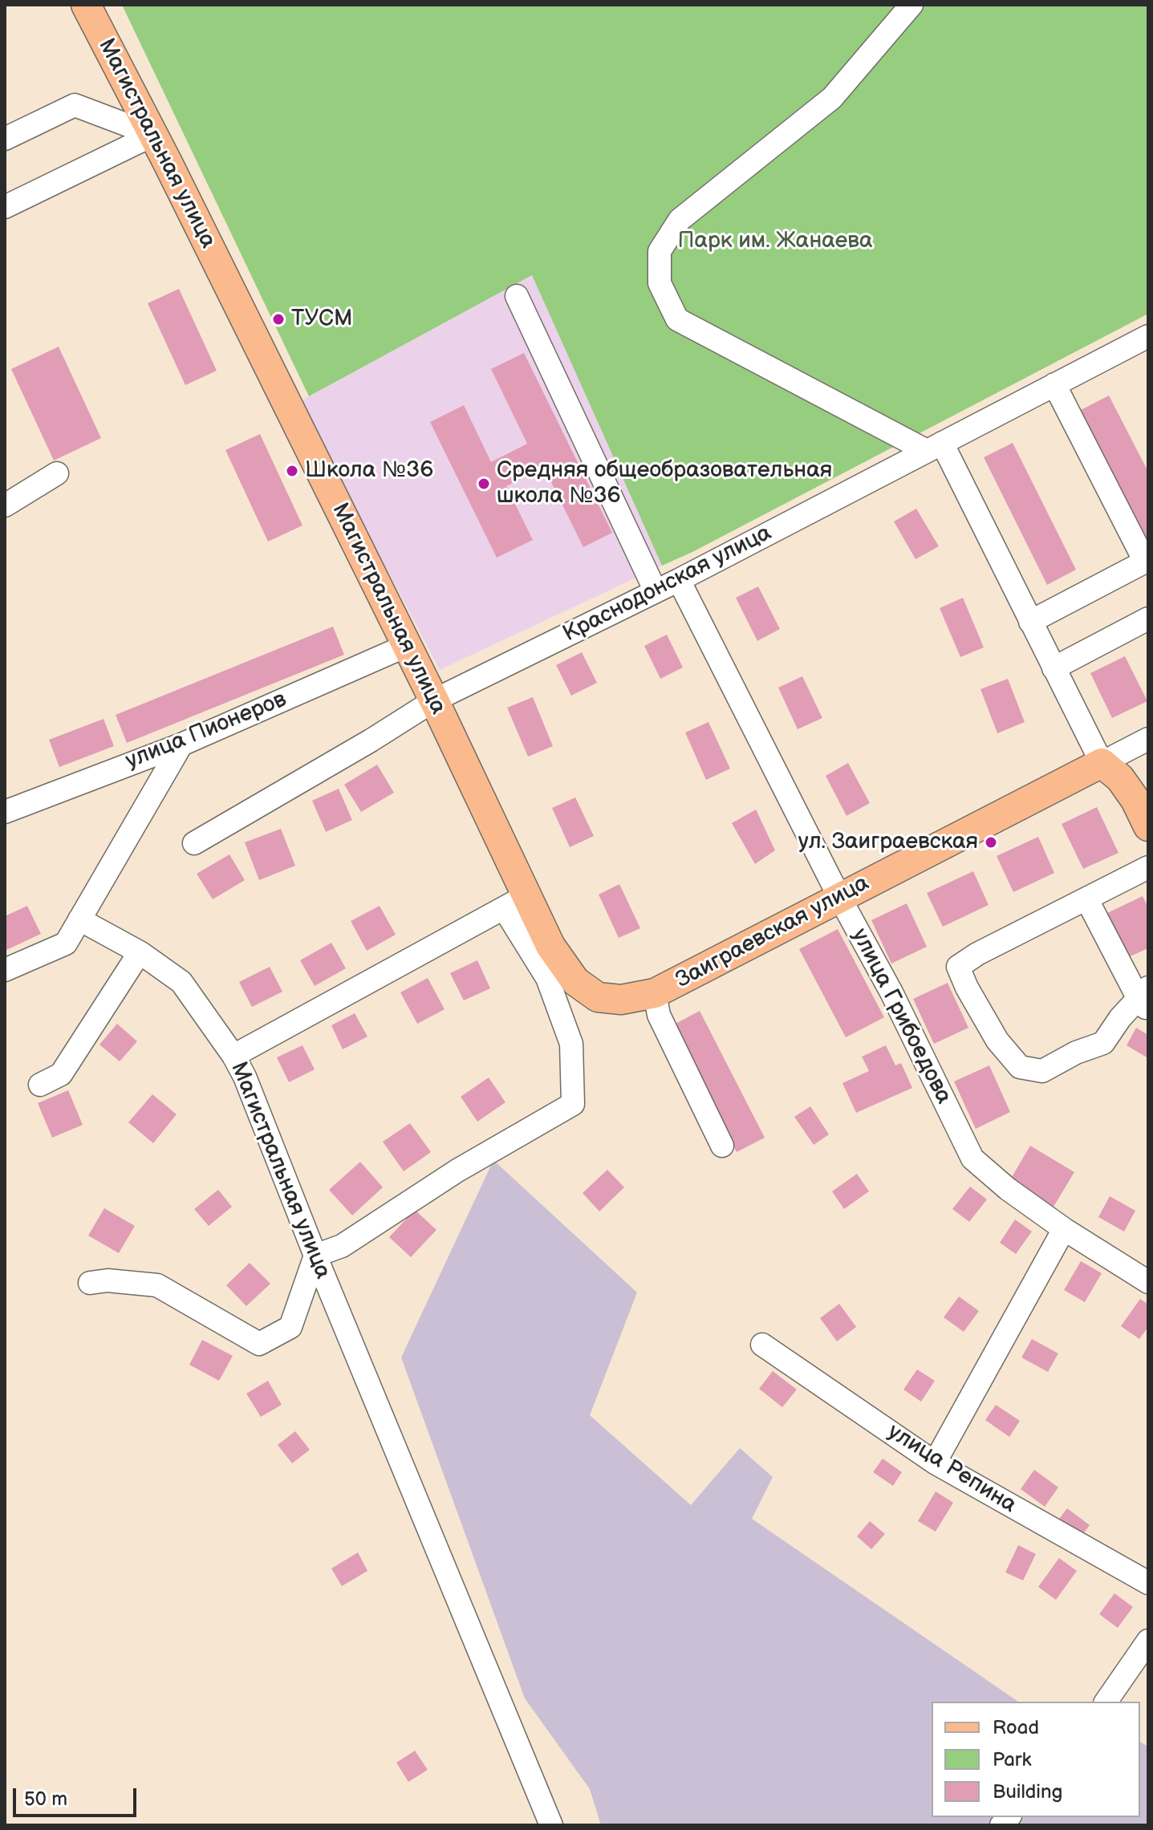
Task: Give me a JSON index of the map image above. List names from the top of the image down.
{
  "streets": {
    "main road": ["Магистральная улица", "Заиграевская улица"],
    "street": [
      "Краснодонская улица",
      "улица Пионеров",
      "улица Грибоедова",
      "улица Репина"
    ]
  },
  "crossings": [
    ["Магистральная улица", "Краснодонская улица"],
    ["Магистральная улица", "улица Пионеров"],
    ["Магистральная улица", "Заиграевская улица"],
    ["Краснодонская улица", "улица Грибоедова"],
    ["Заиграевская улица", "улица Грибоедова"]
  ],
  "parks": ["Парк им. Жанаева"],
  "places": [
    "ТУСМ",
    "Школа №36",
    "Средняя общеобразовательная школа №36",
    "ул. Заиграевская"
  ],
  "legend": ["Road", "Park", "Building"],
  "scale_bar": "50 m"
}
